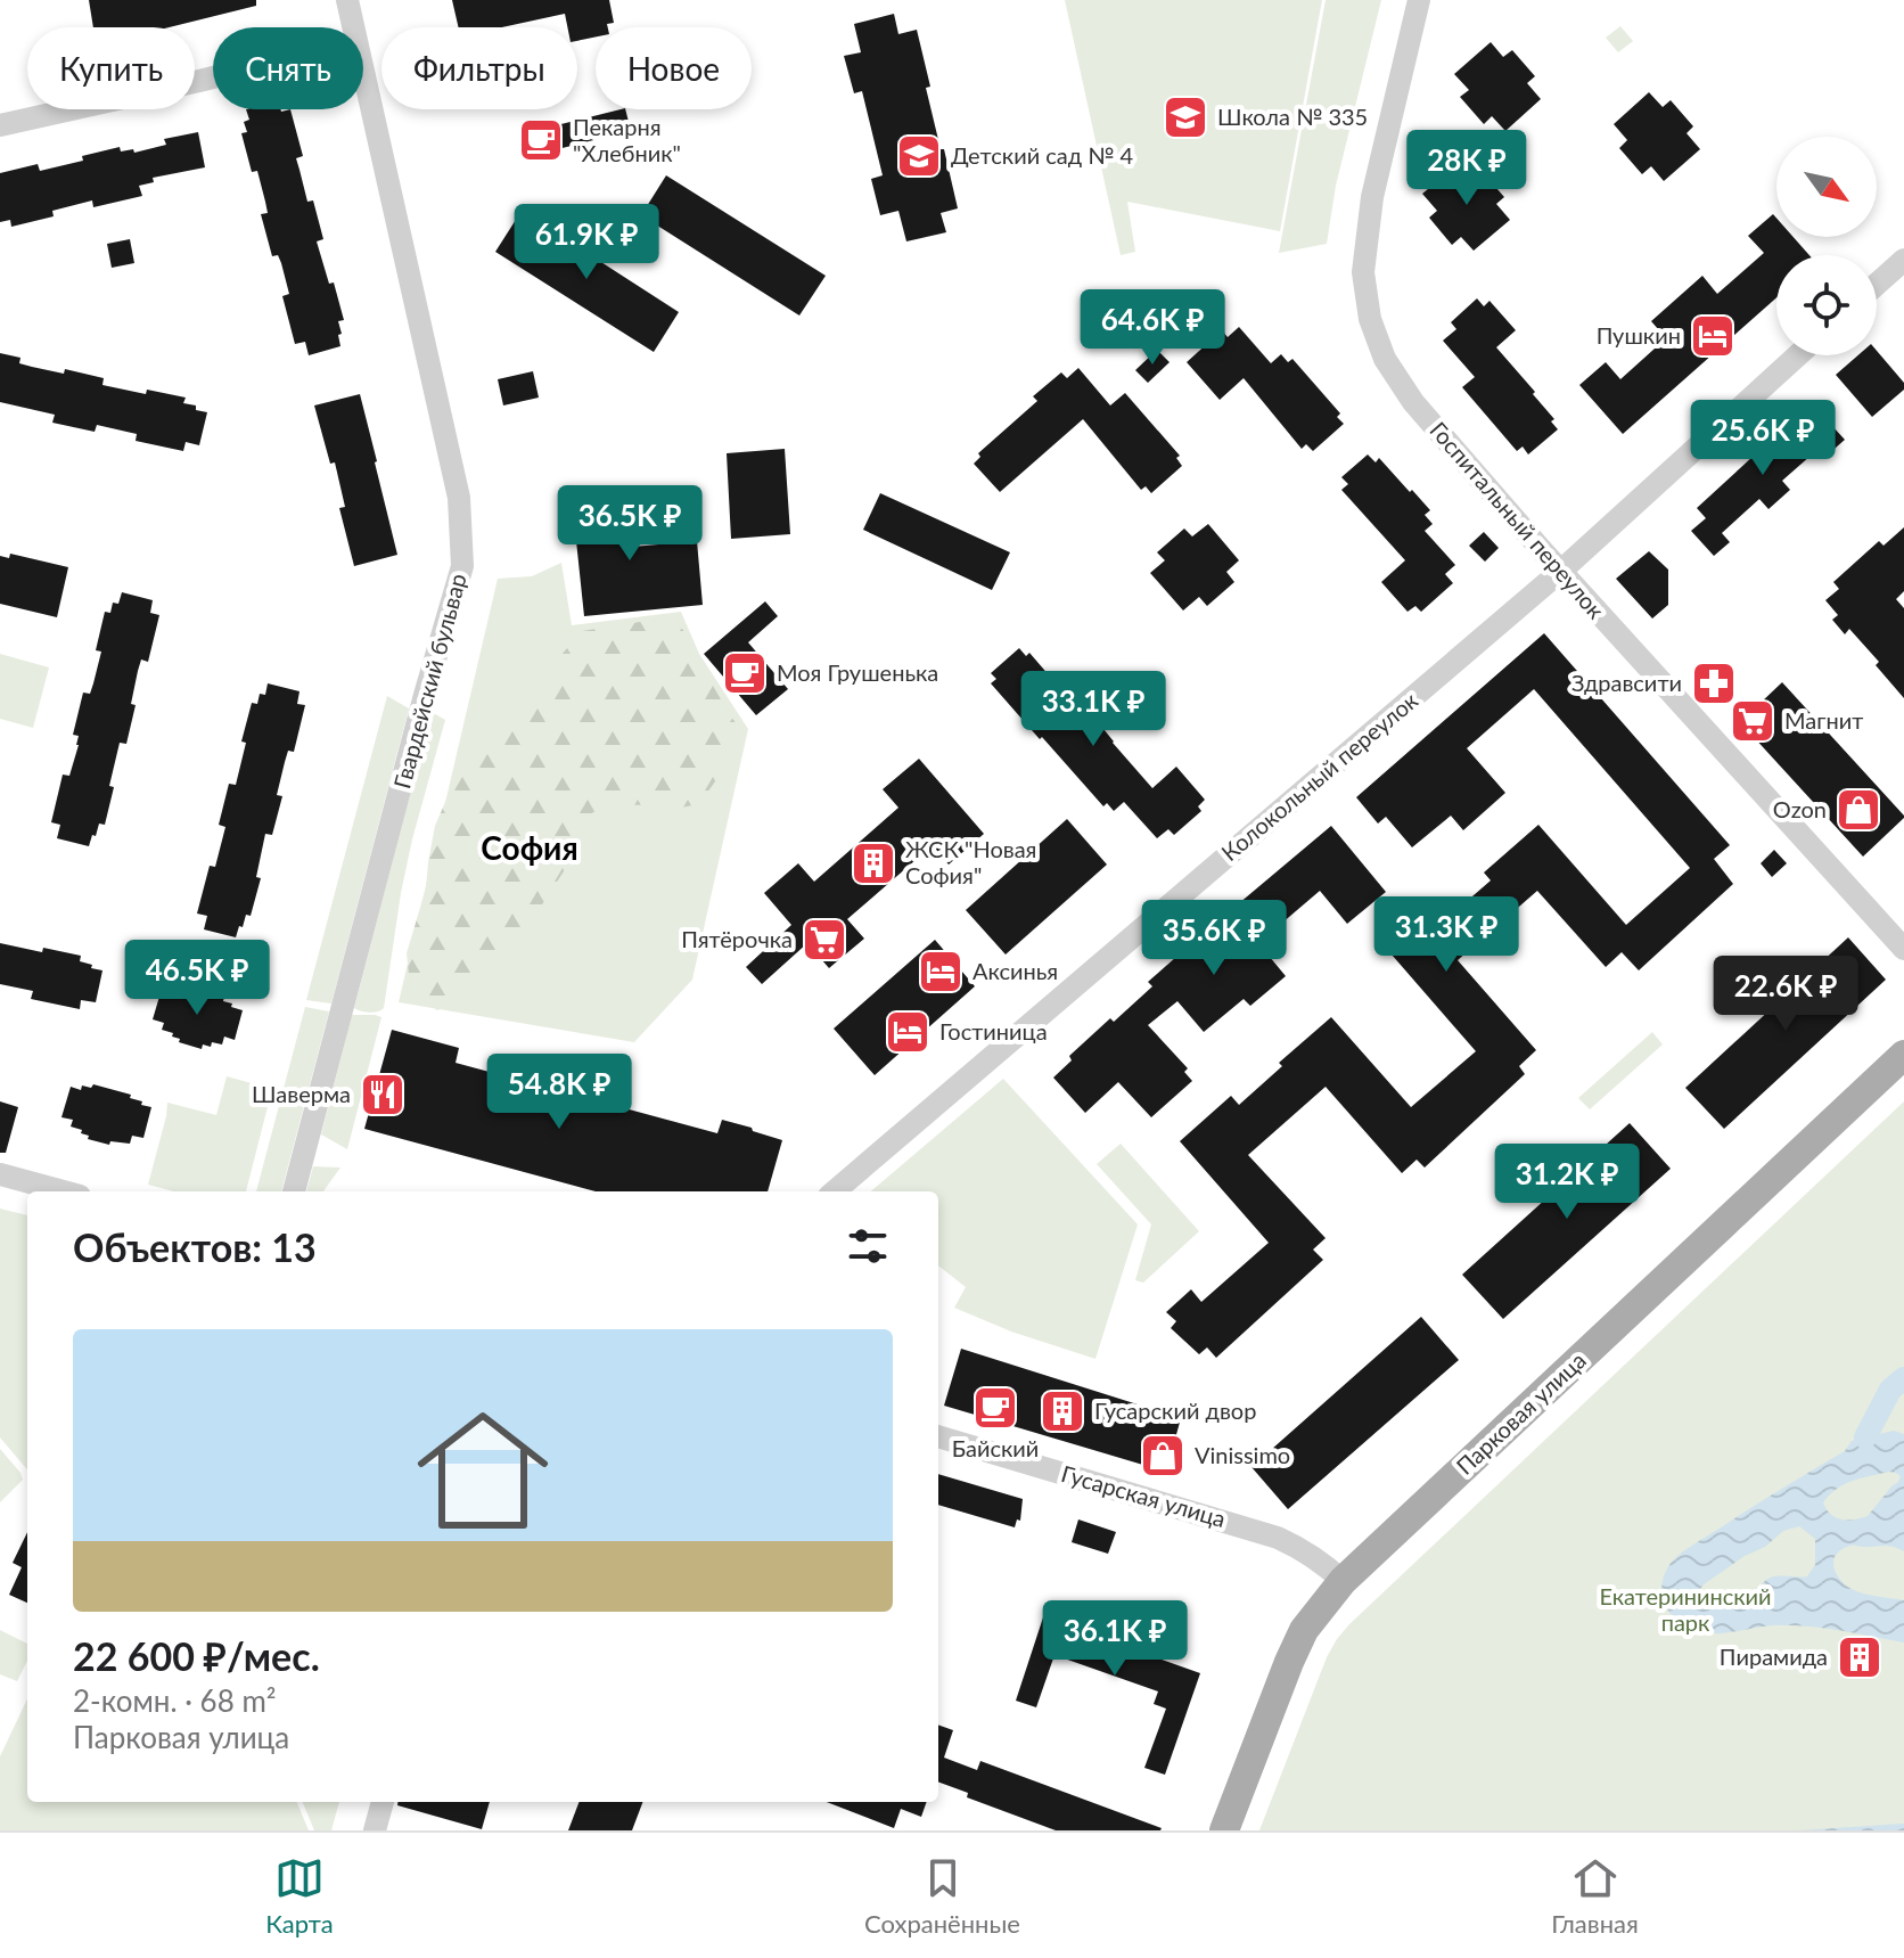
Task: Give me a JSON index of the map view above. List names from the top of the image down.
{
  "streets": {
    "main road": ["Парковая улица"],
    "street": [
      "Госпитальный переулок",
      "Гвардейский бульвар",
      "Колокольный переулок",
      "Гусарская улица"
    ]
  },
  "crossings": [
    ["Госпитальный переулок", "Колокольный переулок"],
    ["Парковая улица", "Гусарская улица"]
  ],
  "districts": ["София"],
  "parks": ["Екатерининский парк"],
  "places": {
    "school or university": ["Школа № 335", "Детский сад № 4"],
    "cafe": ["Пекарня \"Хлебник\"", "Моя Грушенька", "Байский"],
    "hotel": ["Пушкин", "Аксинья", "Гостиница"],
    "pharmacy": ["Здравсити"],
    "supermarket": ["Магнит", "Пятёрочка"],
    "shop": ["Ozon", "Vinissimo"],
    "building": ["ЖСК \"Новая София\"", "Гусарский двор", "Пирамида"],
    "restaurant": ["Шаверма"]
  },
  "north": "bottom right",
  "page": {
    "chip": [
      "Купить",
      "Снять",
      "Фильтры",
      "Новое"
    ],
    "price": [
      "28K ₽",
      "61.9K ₽",
      "64.6K ₽",
      "25.6K ₽",
      "36.5K ₽",
      "33.1K ₽",
      "31.3K ₽",
      "35.6K ₽",
      "46.5K ₽",
      "22.6K ₽",
      "54.8K ₽",
      "31.2K ₽",
      "36.1K ₽"
    ],
    "heading": "Объектов: 13",
    "list": [
      {
        "name": "22 600 ₽/мес.",
        "note": "2-комн. · 68 m² · Парковая улица"
      }
    ],
    "tabs": ["Карта", "Сохранённые", "Главная"]
  }
}
